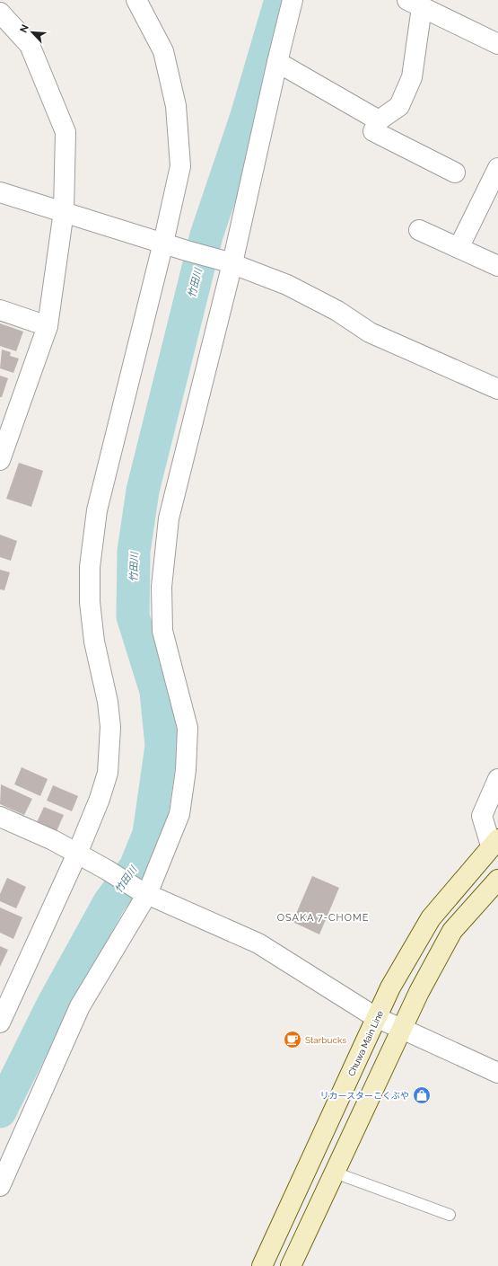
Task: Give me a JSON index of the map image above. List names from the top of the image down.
{
  "streets": {
    "main road": ["Chuwa Main Line"]
  },
  "districts": ["OSAKA 7-CHOME"],
  "water": ["竹田川"],
  "places": {
    "cafe": ["Starbucks"],
    "shop": ["リカースターこくぶや"]
  },
  "north": "top left"
}
